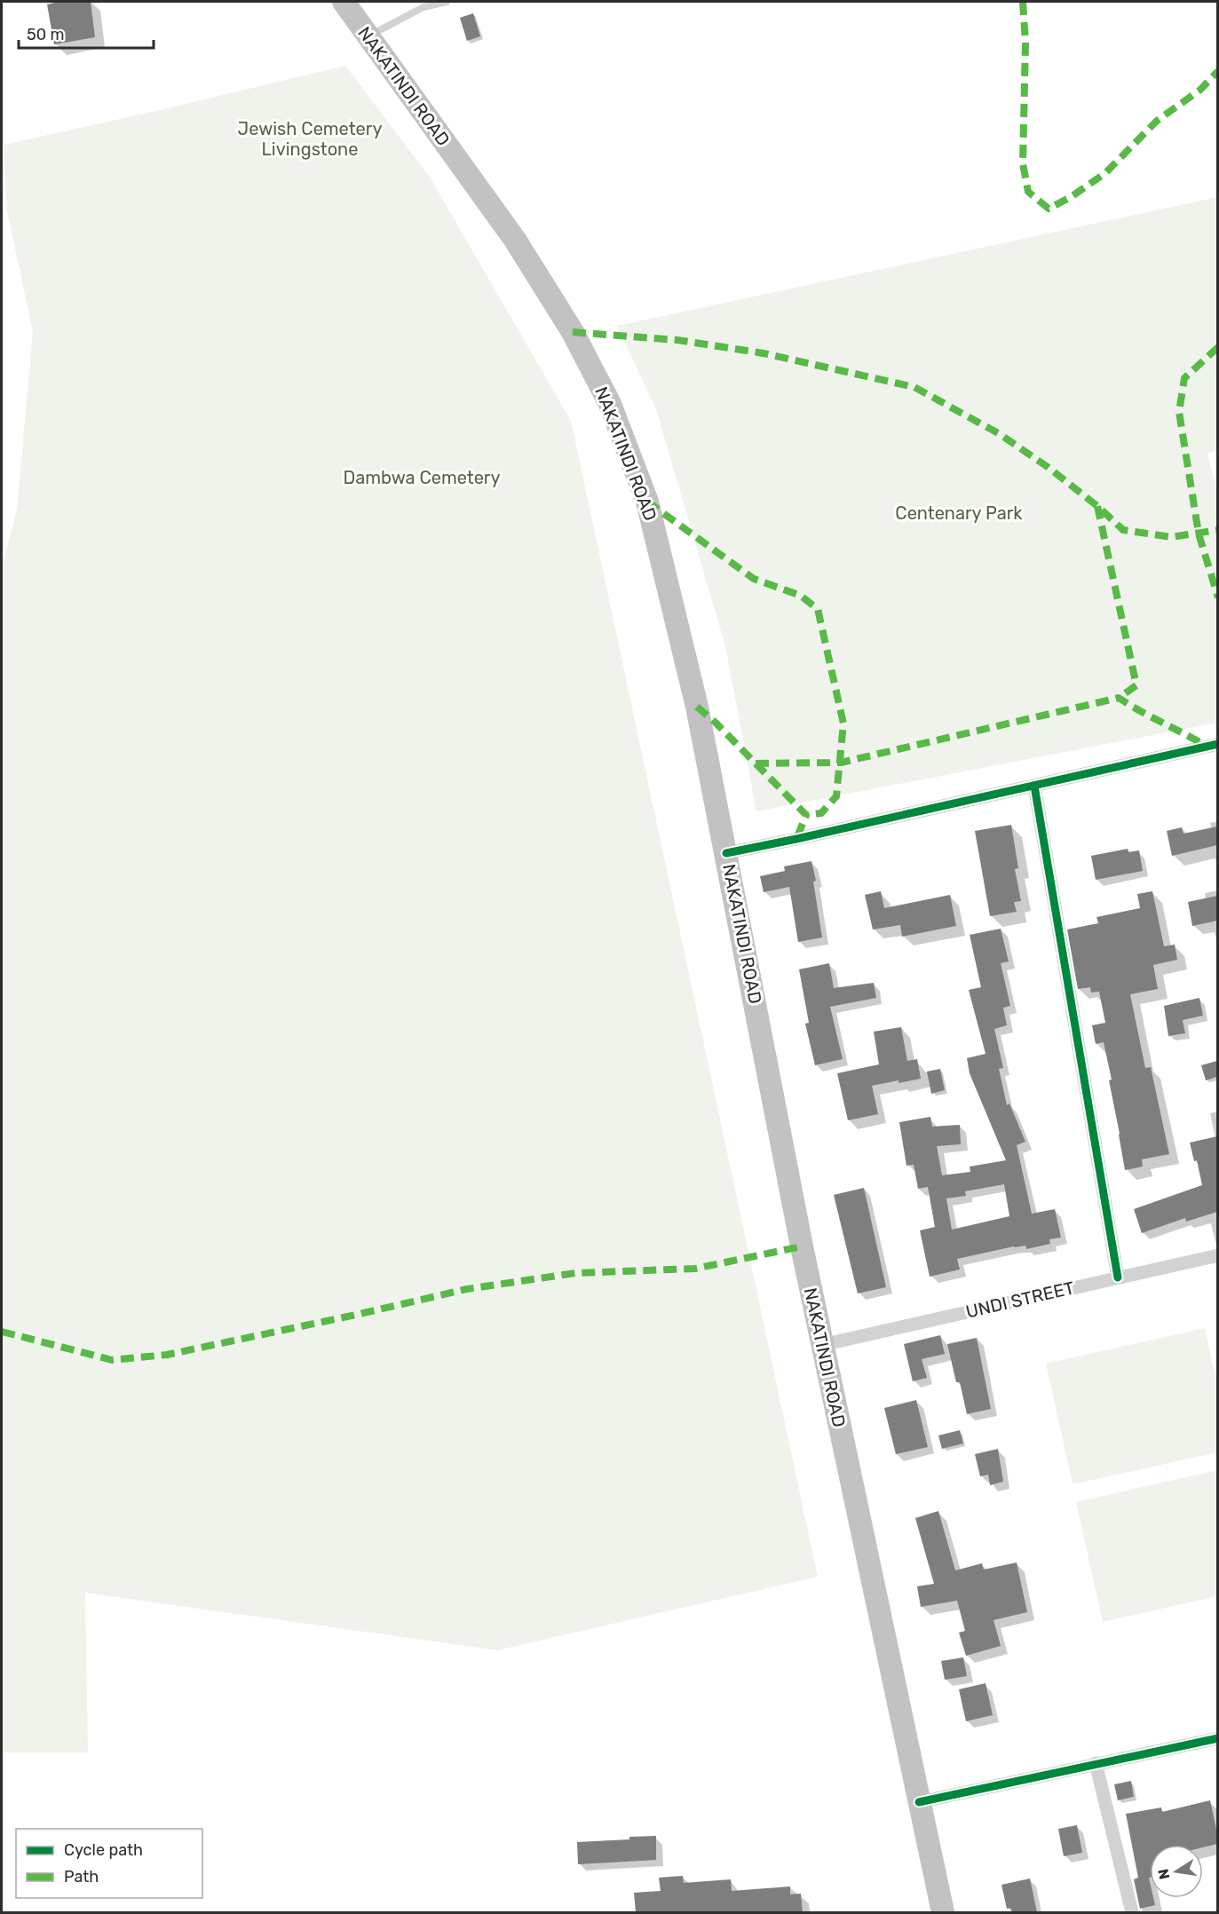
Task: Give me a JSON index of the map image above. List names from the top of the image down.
{
  "streets": {
    "highway": ["NAKATINDI ROAD"],
    "street": ["UNDI STREET"]
  },
  "crossings": [
    ["NAKATINDI ROAD", "UNDI STREET"]
  ],
  "parks": ["Jewish Cemetery Livingstone", "Dambwa Cemetery", "Centenary Park"],
  "legend": ["Cycle path", "Path"],
  "scale_bar": "50 m",
  "north": "left"
}
